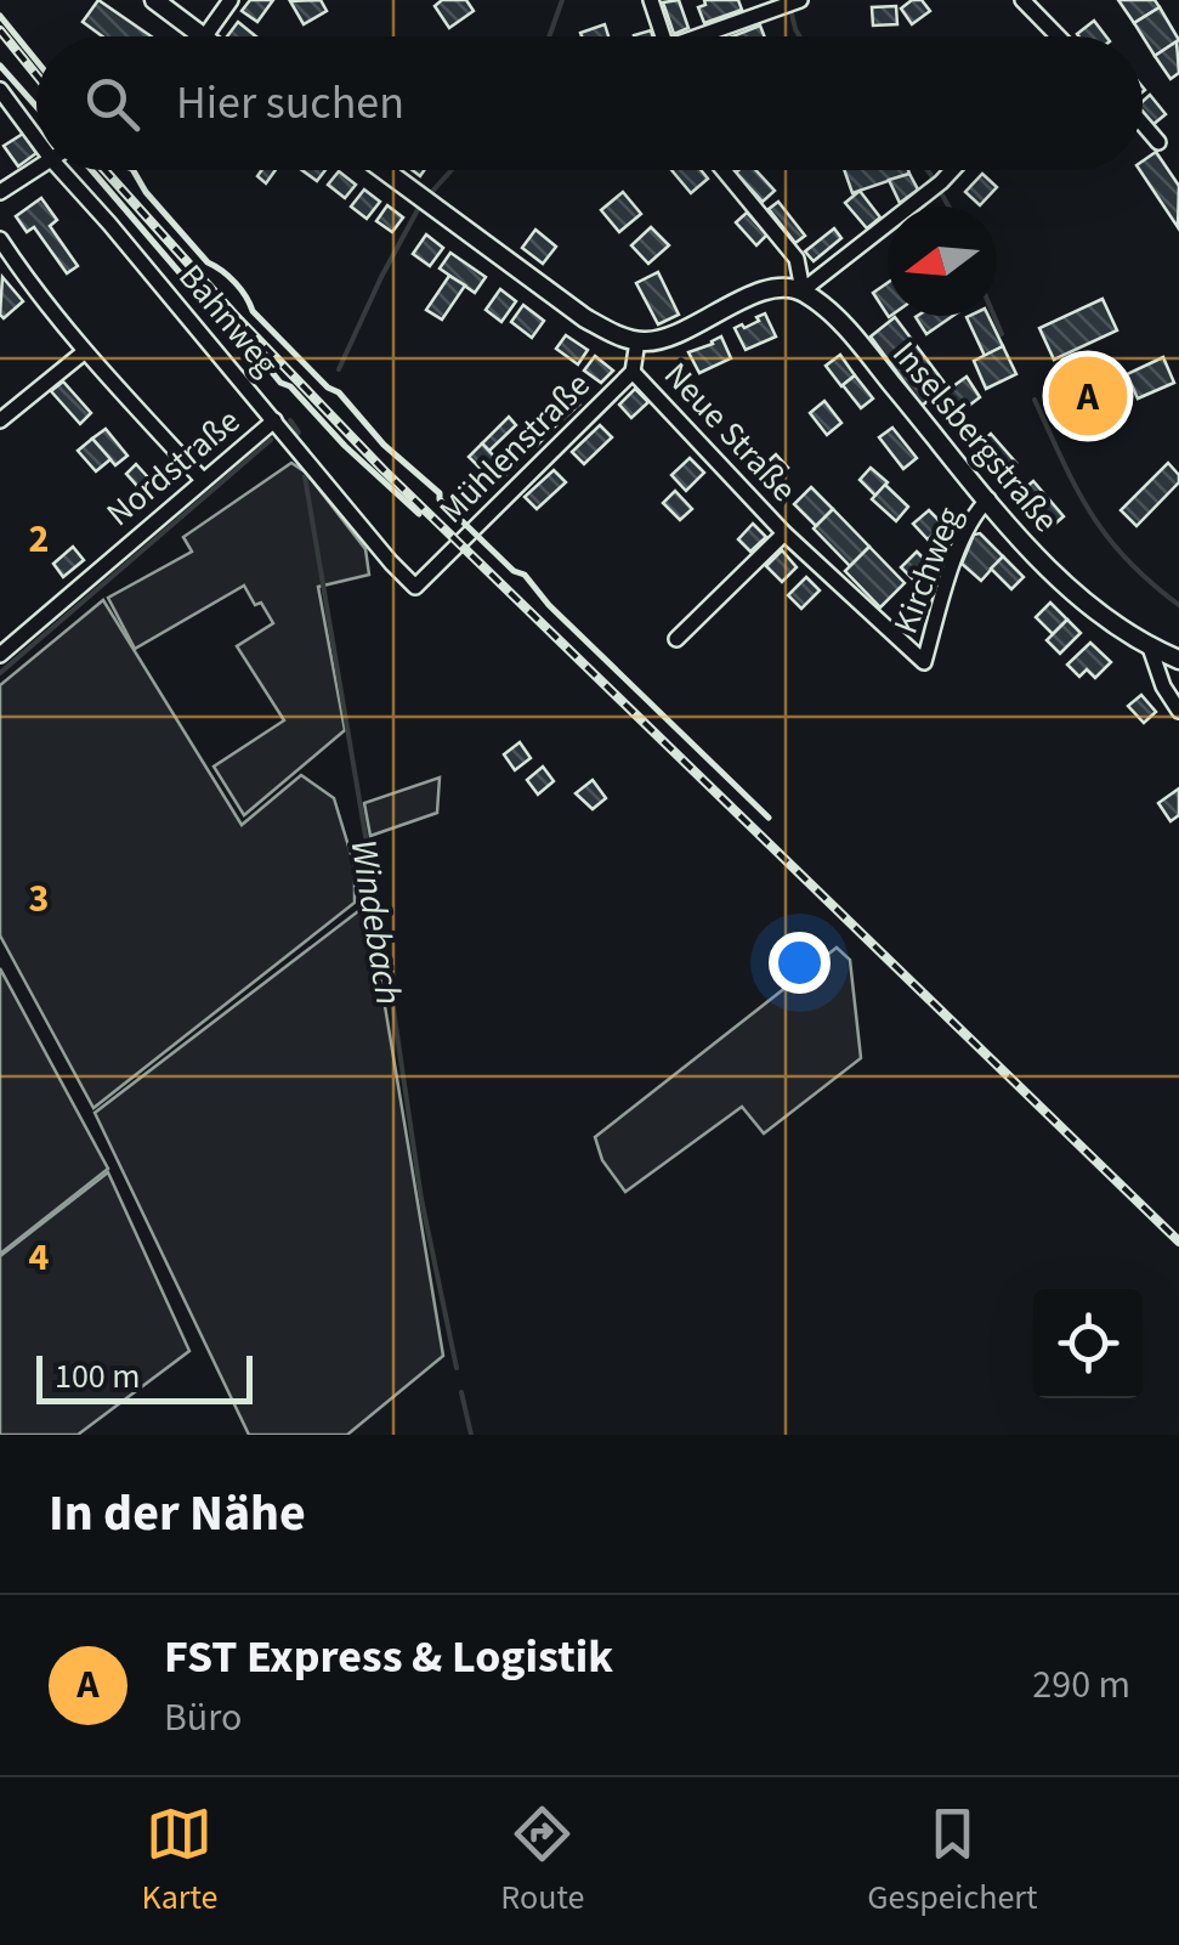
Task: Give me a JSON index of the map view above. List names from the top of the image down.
{
  "streets": {
    "street": [
      "Bahnweg",
      "Neue Straße",
      "Inselsbergstraße",
      "Mühlenstraße",
      "Nordstraße",
      "Kirchweg"
    ]
  },
  "crossings": [
    ["Bahnweg", "Mühlenstraße"],
    ["Bahnweg", "Nordstraße"],
    ["Neue Straße", "Mühlenstraße"],
    ["Neue Straße", "Kirchweg"],
    ["Inselsbergstraße", "Kirchweg"]
  ],
  "water": ["Windebach"],
  "scale_bar": "100 m",
  "north": "left",
  "page": {
    "search": "Hier suchen",
    "pins": "A",
    "scale": "100 m",
    "heading": "In der Nähe",
    "list": [
      {
        "mark": "A",
        "name": "FST Express & Logistik",
        "note": "Büro",
        "value": "290 m"
      }
    ],
    "nav": ["Karte", "Route", "Gespeichert"]
  },
  "grid": {
    "rows": ["2", "3", "4"]
  }
}
